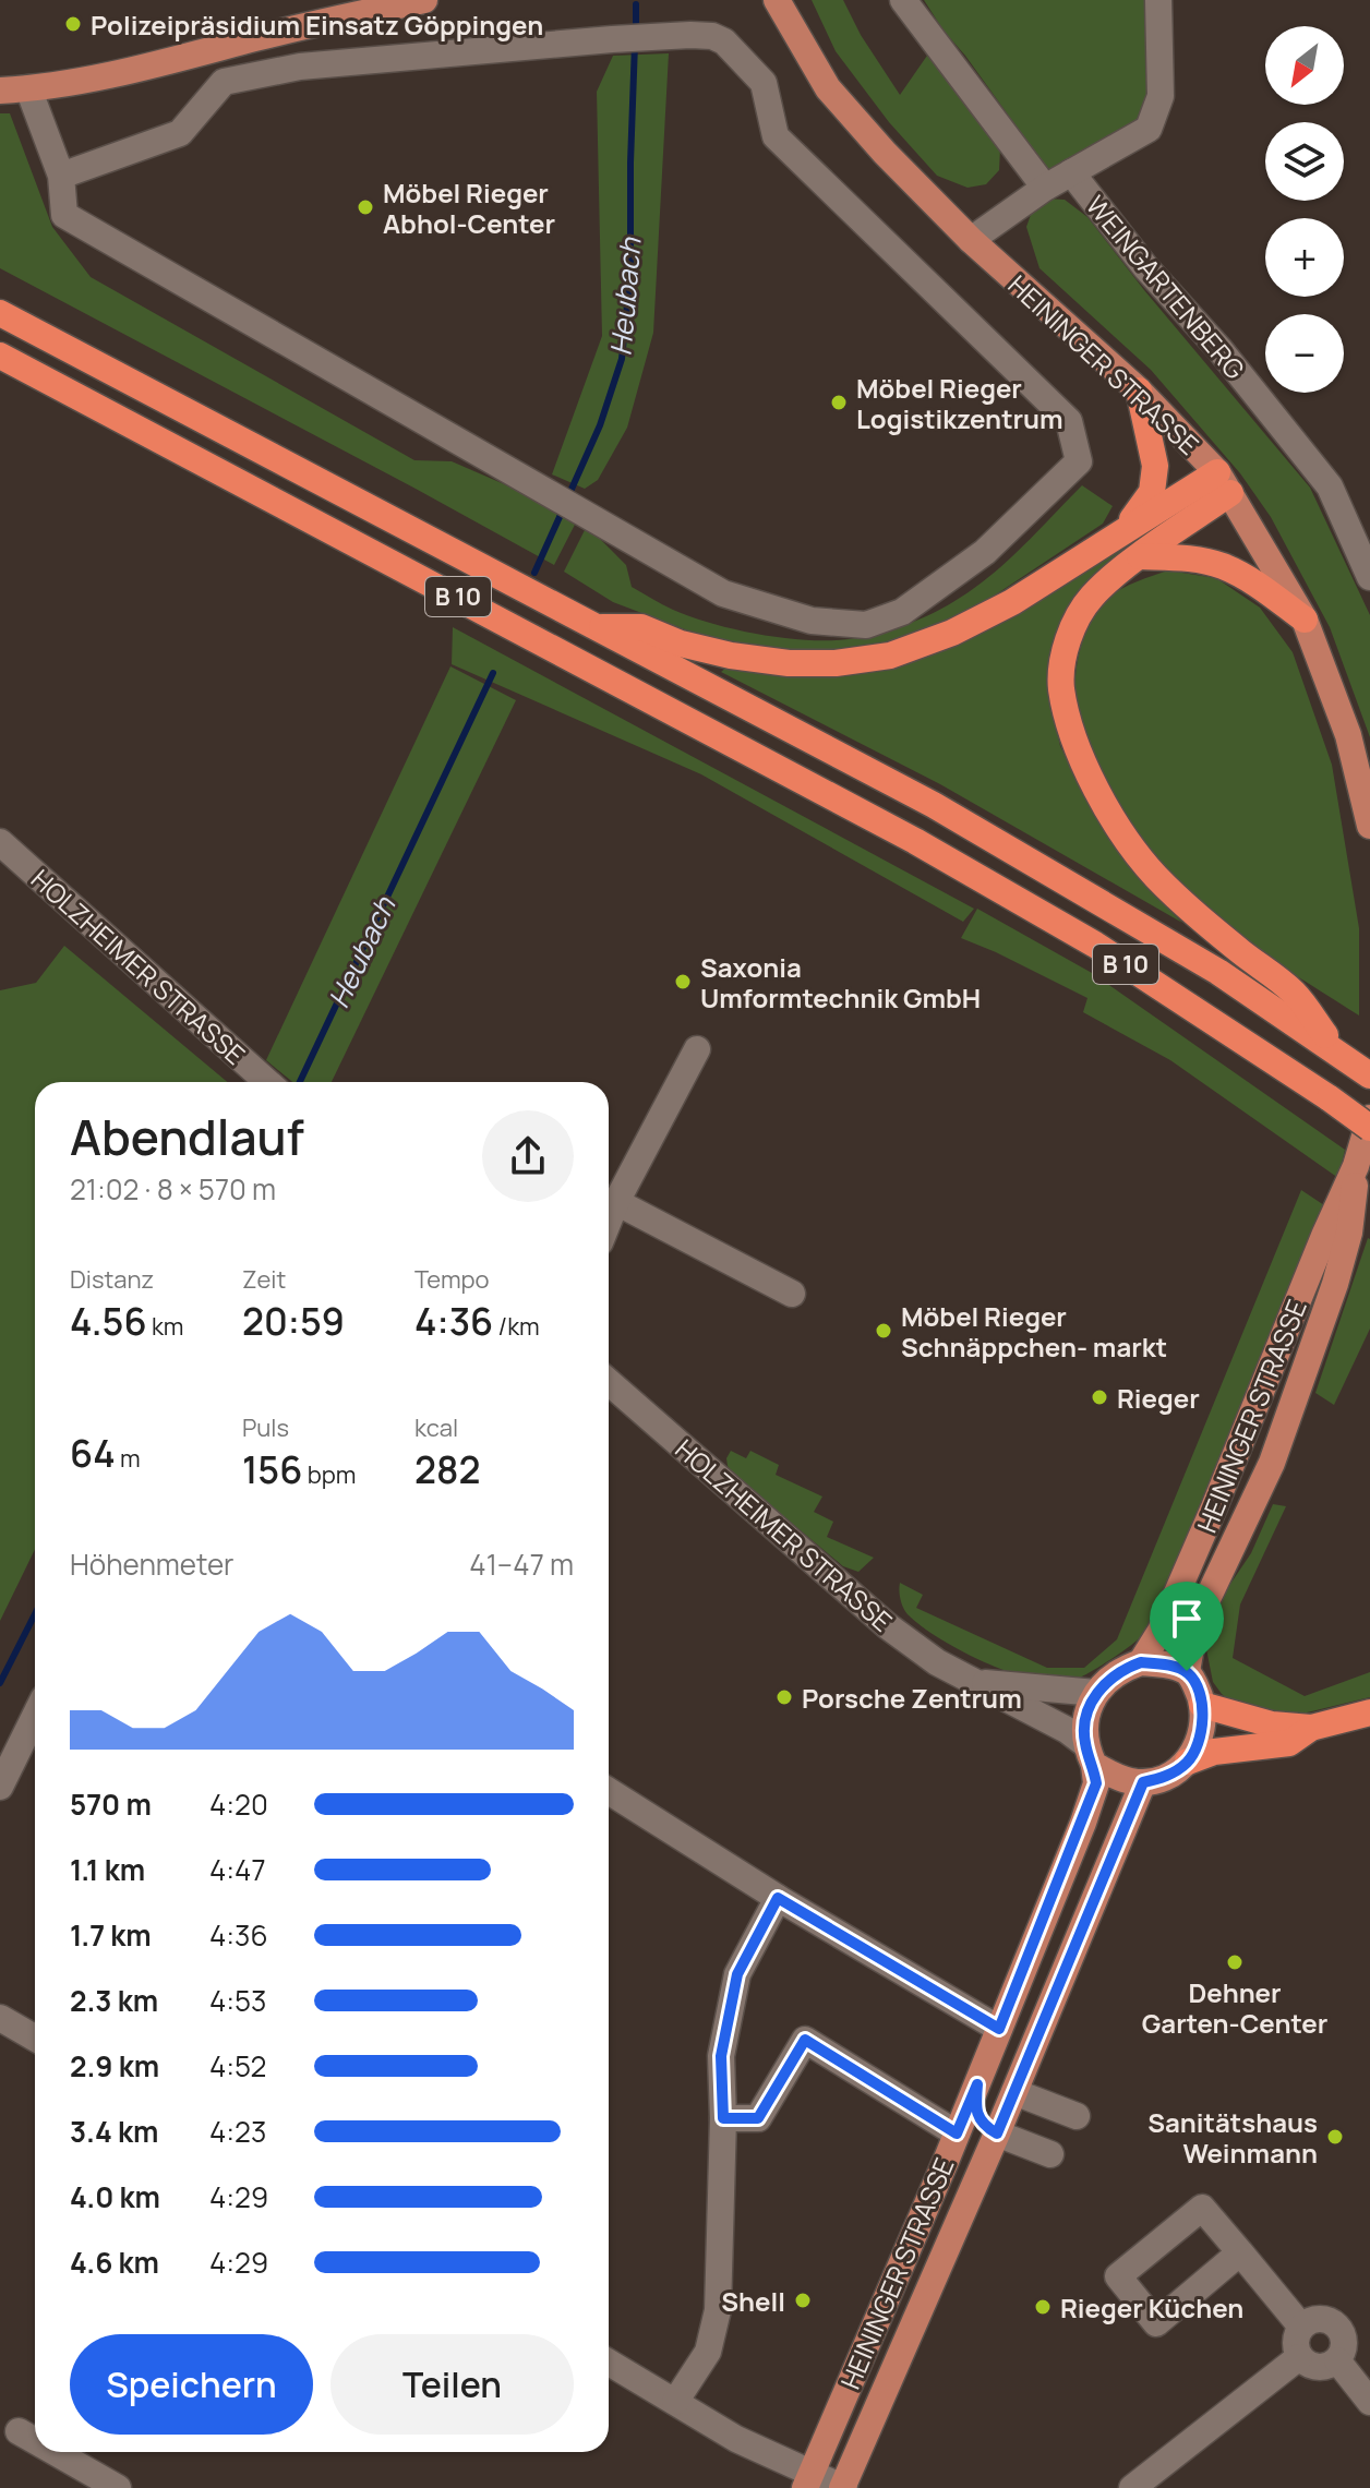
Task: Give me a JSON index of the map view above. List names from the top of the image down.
{
  "streets": {
    "highway": ["B 10"],
    "main road": ["HEININGER STRASSE"],
    "street": ["WEINGARTENBERG", "HOLZHEIMER STRASSE"]
  },
  "crossings": [
    ["HEININGER STRASSE", "B 10"],
    ["HEININGER STRASSE", "HOLZHEIMER STRASSE"]
  ],
  "water": ["Heubach"],
  "places": [
    "Polizeipräsidium Einsatz Göppingen",
    "Möbel Rieger Abhol-Center",
    "Möbel Rieger Logistikzentrum",
    "Saxonia Umformtechnik GmbH",
    "Möbel Rieger Schnäppchen- markt",
    "Rieger",
    "Porsche Zentrum",
    "Dehner Garten-Center",
    "Sanitätshaus Weinmann",
    "Shell",
    "Rieger Küchen"
  ],
  "north": "bottom left",
  "page": {
    "map_buttons": ["+", "−"],
    "heading": ["Abendlauf", "21:02 · 8 × 570 m"],
    "stats": [
      ["Distanz", "4.56 km"],
      ["Zeit", "20:59"],
      ["Tempo", "4:36 /km"],
      ["64 m"],
      ["Puls", "156 bpm"],
      ["kcal", "282"]
    ],
    "chart": ["Höhenmeter", "41–47 m"],
    "list": [
      {
        "name": "570 m",
        "note": "4:20"
      },
      {
        "name": "1.1 km",
        "note": "4:47"
      },
      {
        "name": "1.7 km",
        "note": "4:36"
      },
      {
        "name": "2.3 km",
        "note": "4:53"
      },
      {
        "name": "2.9 km",
        "note": "4:52"
      },
      {
        "name": "3.4 km",
        "note": "4:23"
      },
      {
        "name": "4.0 km",
        "note": "4:29"
      },
      {
        "name": "4.6 km",
        "note": "4:29"
      }
    ],
    "buttons": ["Speichern", "Teilen"]
  }
}
